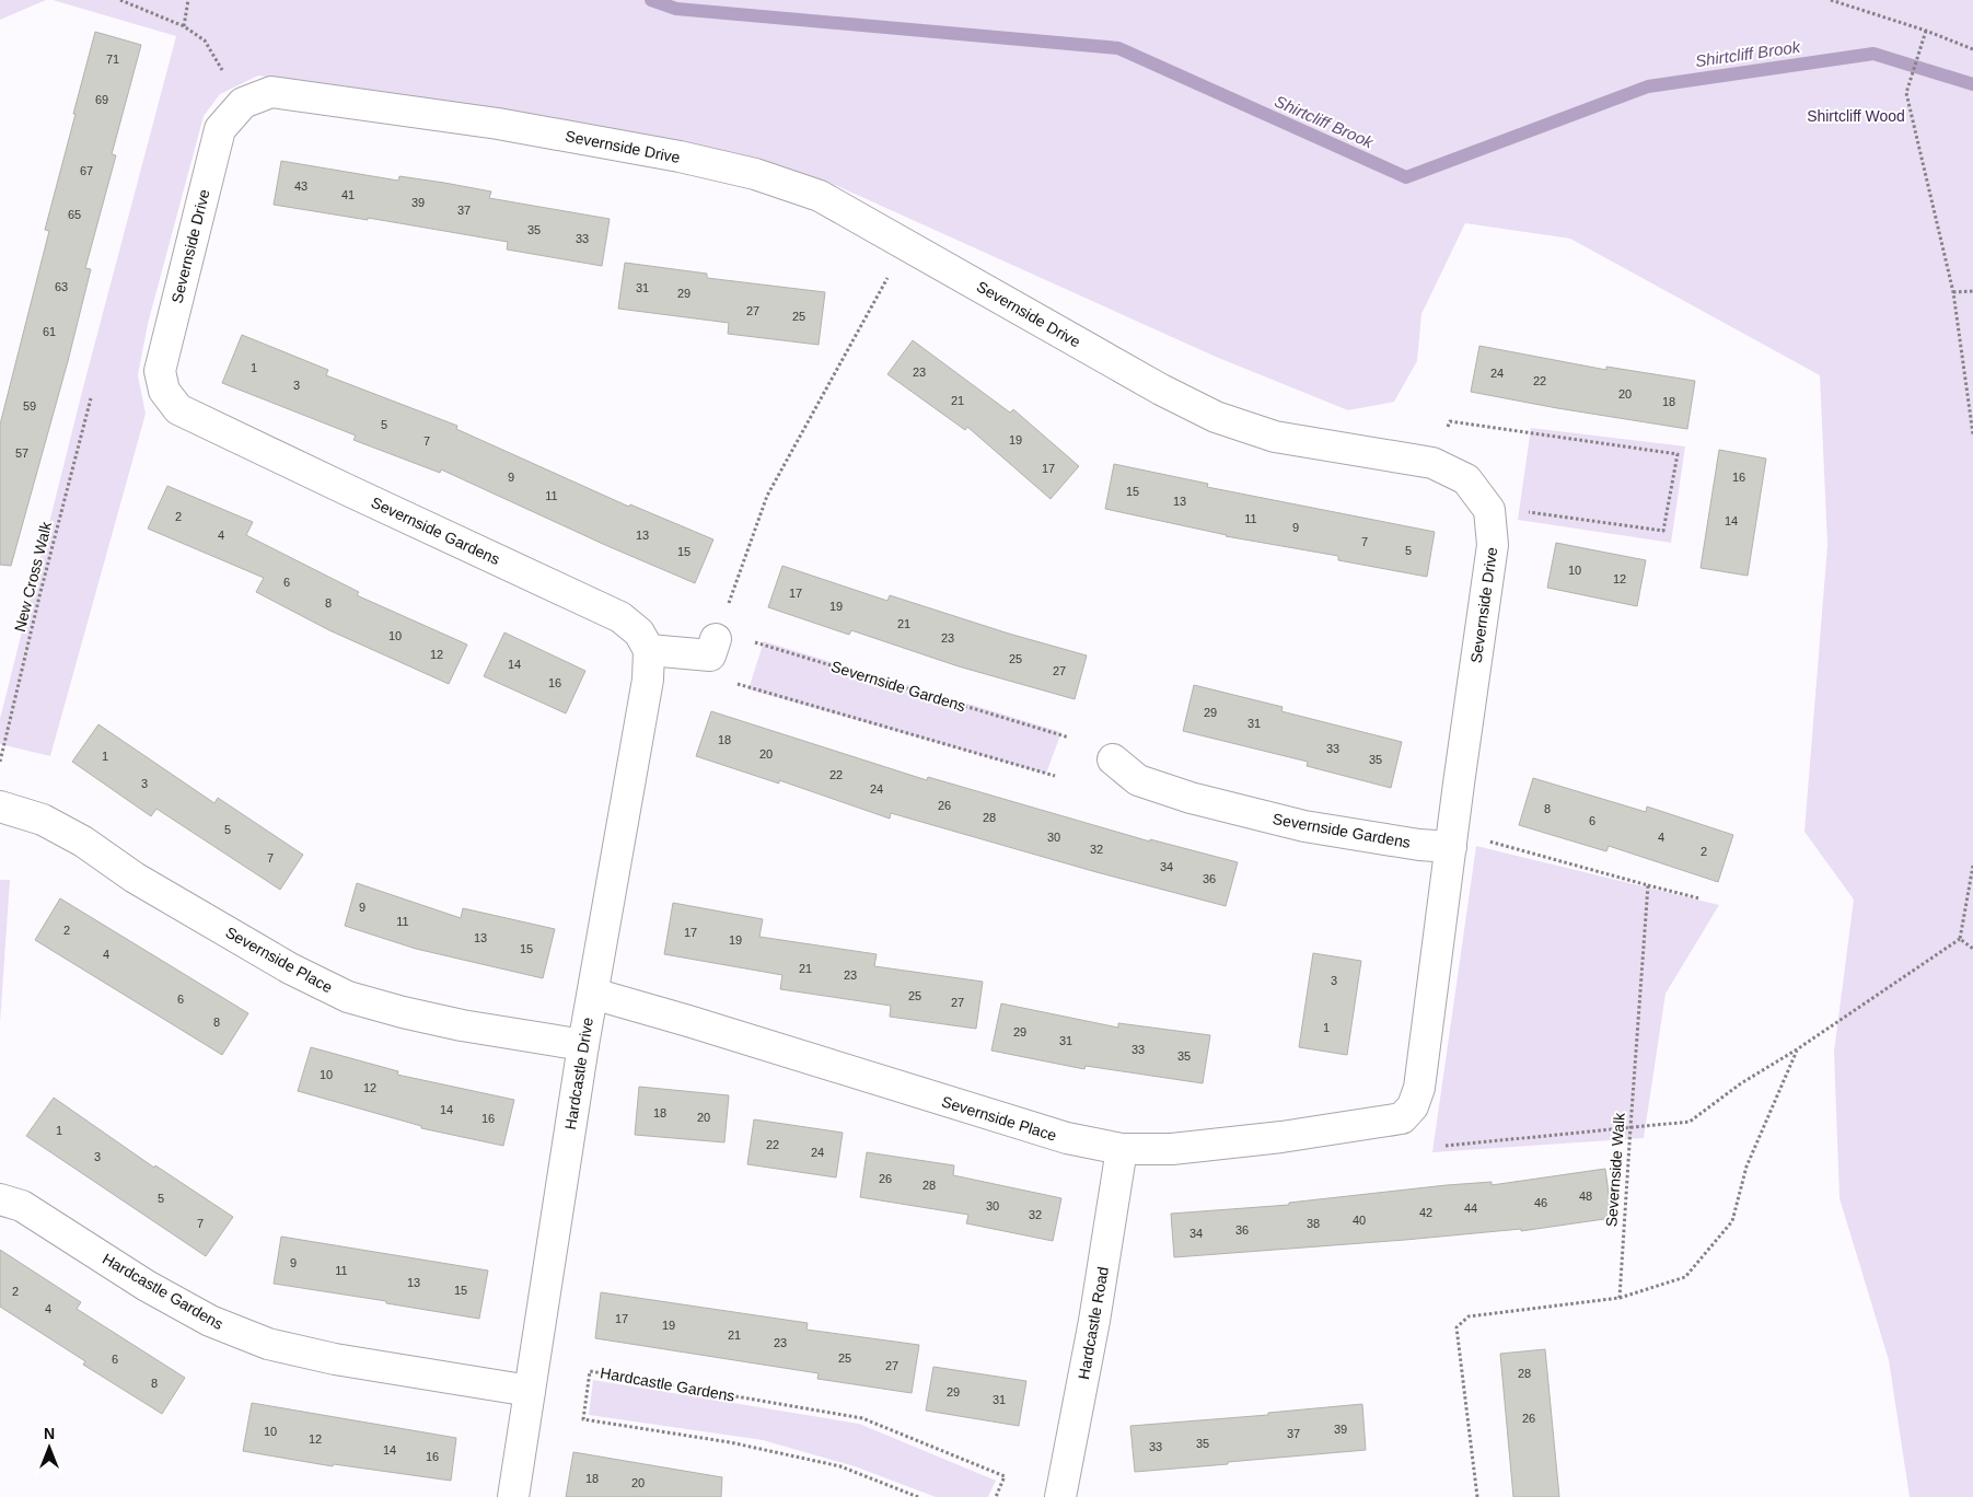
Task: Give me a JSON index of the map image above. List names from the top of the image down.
{
  "streets": {
    "street": [
      "Severnside Drive",
      "Severnside Gardens",
      "Severnside Place",
      "Hardcastle Drive",
      "Hardcastle Gardens",
      "Hardcastle Road"
    ],
    "path": ["New Cross Walk", "Severnside Walk"]
  },
  "crossings": [
    ["Severnside Drive", "Severnside Gardens"],
    ["Severnside Drive", "Severnside Place"],
    ["Severnside Gardens", "Hardcastle Drive"],
    ["Severnside Place", "Hardcastle Drive"],
    ["Severnside Place", "Hardcastle Road"],
    ["Hardcastle Drive", "Hardcastle Gardens"]
  ],
  "water": ["Shirtcliff Brook"],
  "parks": ["Shirtcliff Wood"],
  "house_numbers": [
    "71",
    "69",
    "67",
    "43",
    "41",
    "39",
    "37",
    "65",
    "35",
    "33",
    "63",
    "31",
    "29",
    "27",
    "25",
    "61",
    "1",
    "23",
    "24",
    "22",
    "3",
    "20",
    "21",
    "18",
    "59",
    "5",
    "19",
    "7",
    "57",
    "17",
    "9",
    "16",
    "15",
    "11",
    "13",
    "2",
    "11",
    "14",
    "9",
    "4",
    "13",
    "7",
    "5",
    "15",
    "10",
    "12",
    "6",
    "17",
    "8",
    "19",
    "21",
    "10",
    "23",
    "12",
    "25",
    "14",
    "27",
    "16",
    "29",
    "31",
    "18",
    "33",
    "20",
    "1",
    "35",
    "22",
    "3",
    "24",
    "26",
    "8",
    "28",
    "6",
    "5",
    "30",
    "4",
    "32",
    "2",
    "7",
    "34",
    "36",
    "9",
    "11",
    "2",
    "17",
    "13",
    "19",
    "15",
    "4",
    "21",
    "23",
    "3",
    "25",
    "6",
    "27",
    "8",
    "1",
    "29",
    "31",
    "33",
    "35",
    "10",
    "12",
    "14",
    "18",
    "20",
    "16",
    "1",
    "22",
    "24",
    "3",
    "26",
    "28",
    "48",
    "5",
    "46",
    "30",
    "44",
    "42",
    "32",
    "40",
    "7",
    "38",
    "36",
    "34",
    "9",
    "11",
    "13",
    "15",
    "2",
    "4",
    "17",
    "19",
    "21",
    "23",
    "25",
    "6",
    "27",
    "28",
    "8",
    "29",
    "31",
    "26",
    "39",
    "10",
    "37",
    "12",
    "35",
    "33",
    "14",
    "16",
    "18",
    "20"
  ],
  "north": "top"
}
